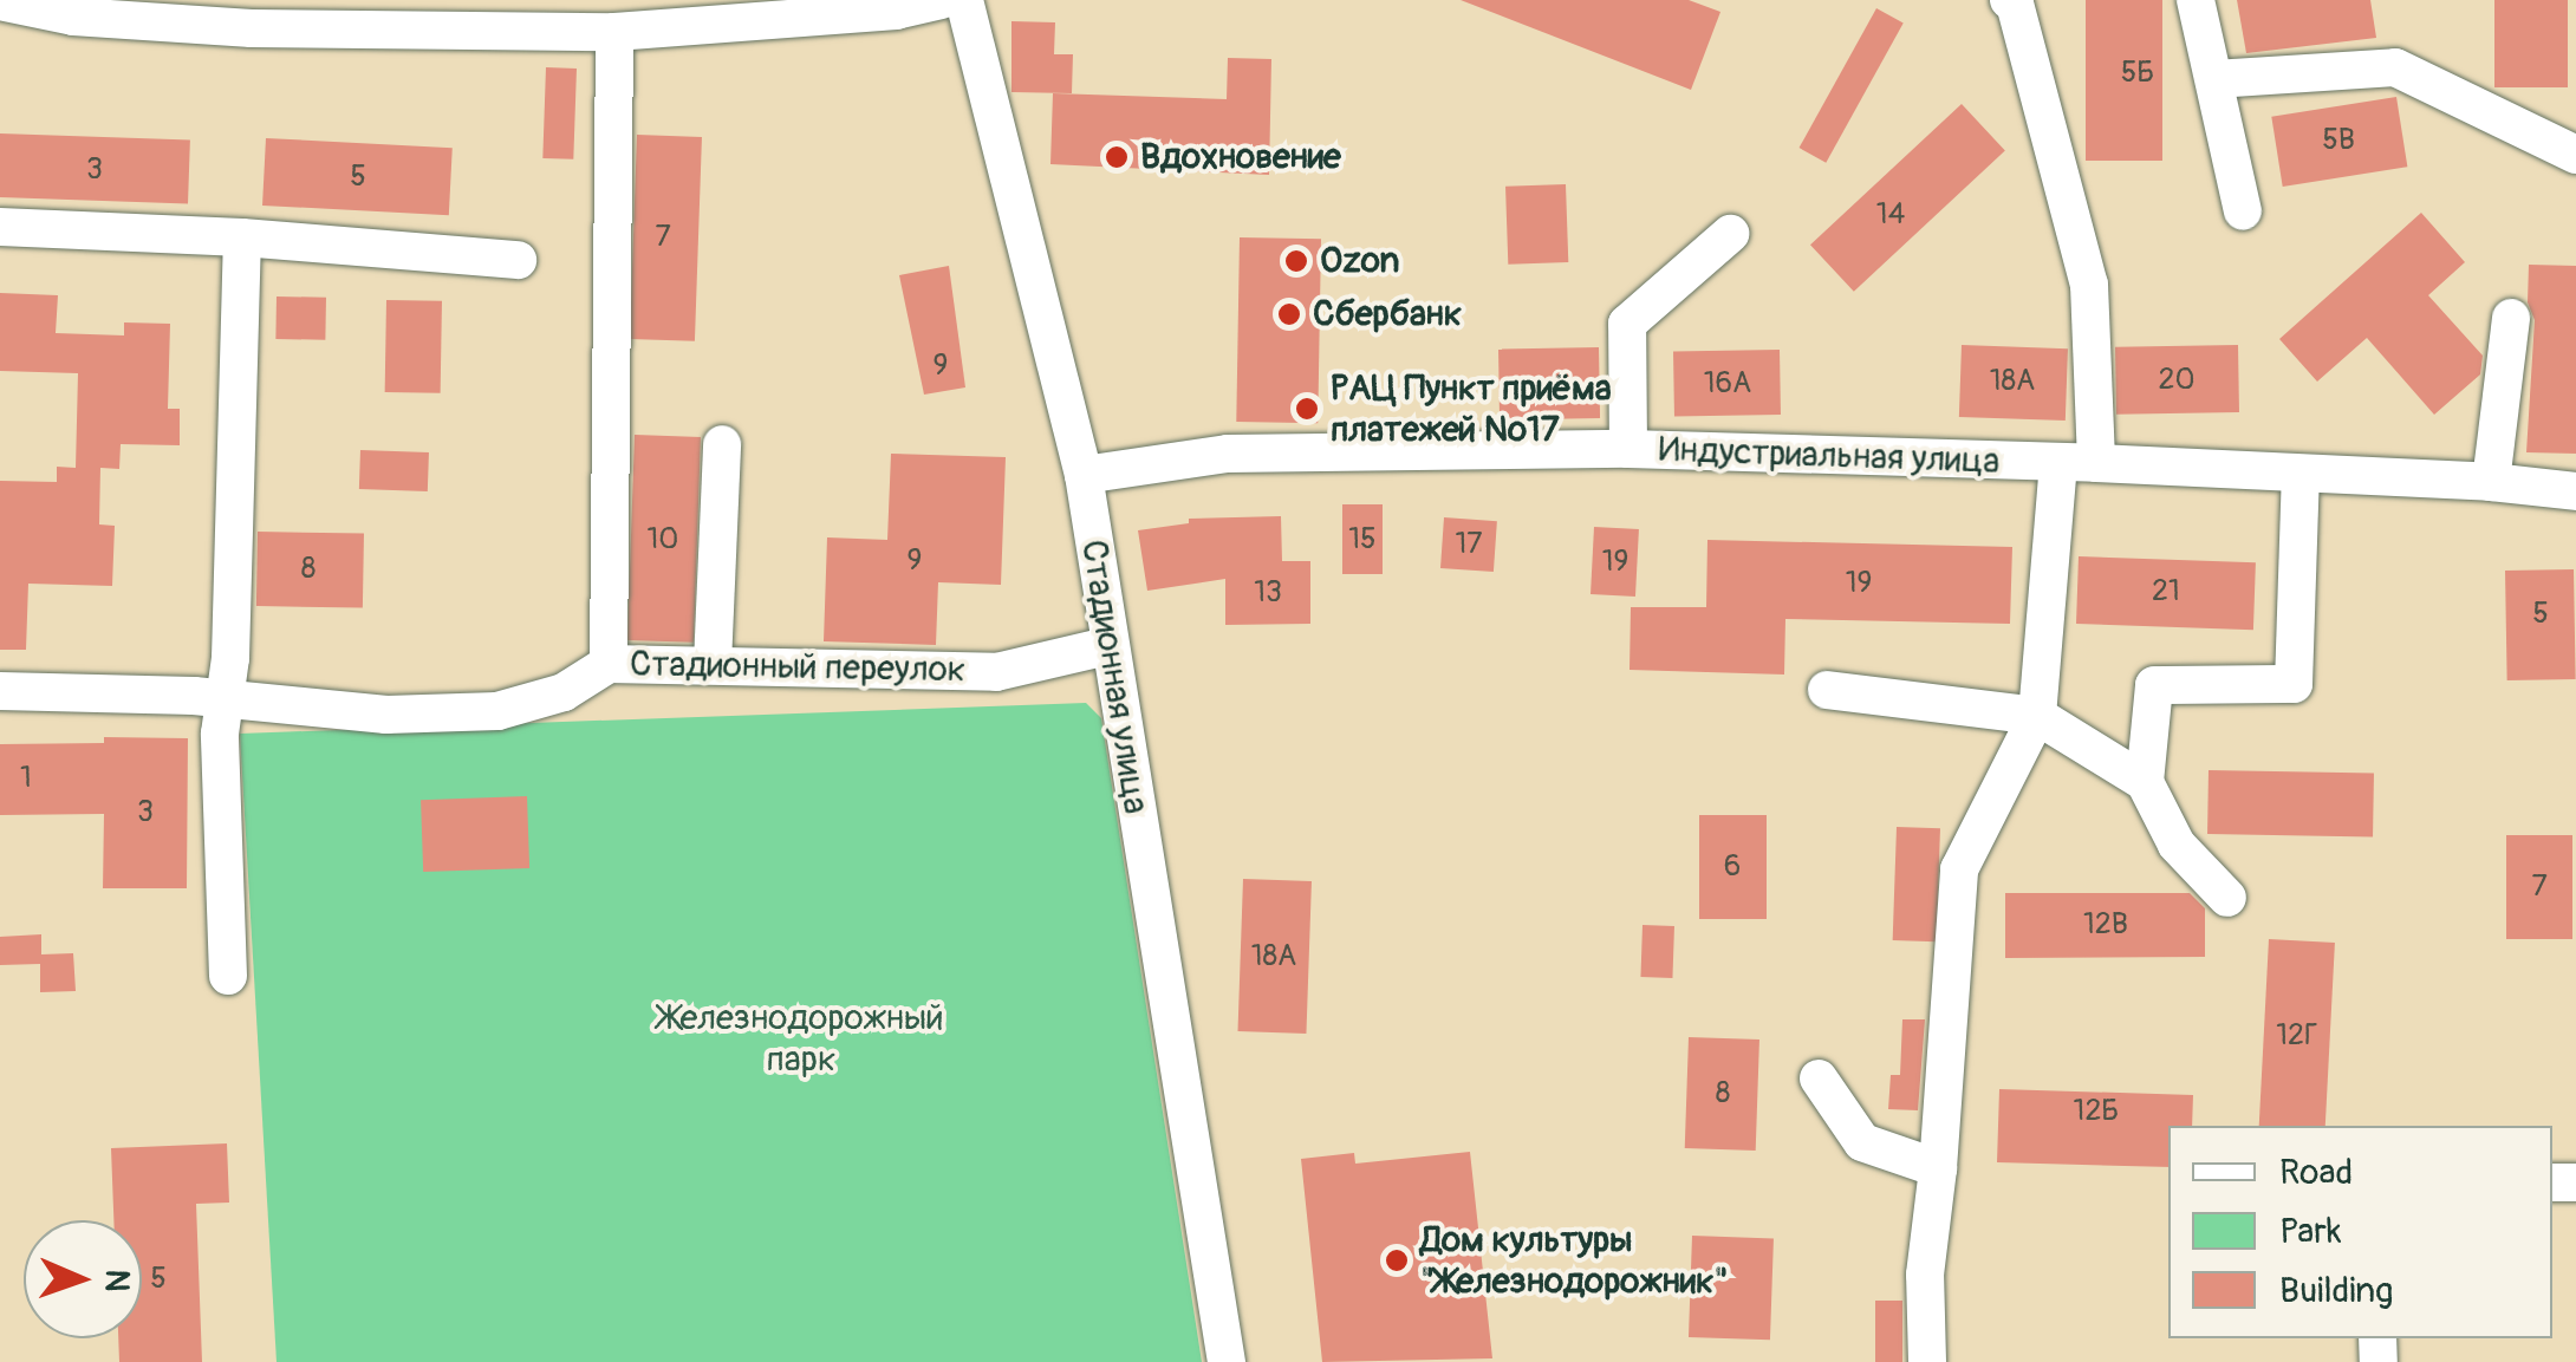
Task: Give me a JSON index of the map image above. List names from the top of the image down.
{
  "streets": {
    "street": ["Индустриальная улица", "Стадионный переулок", "Стадионная улица"]
  },
  "crossings": [
    ["Индустриальная улица", "Стадионная улица"],
    ["Стадионный переулок", "Стадионная улица"]
  ],
  "parks": ["Железнодорожный парк"],
  "places": [
    "Вдохновение",
    "Ozon",
    "Сбербанк",
    "РАЦ Пункт приёма платежей №17",
    "Дом культуры \"Железнодорожник\""
  ],
  "house_numbers": [
    "5Б",
    "5В",
    "3",
    "5",
    "14",
    "7",
    "9",
    "20",
    "18А",
    "16А",
    "10",
    "15",
    "17",
    "9",
    "19",
    "8",
    "19",
    "21",
    "13",
    "5",
    "1",
    "3",
    "6",
    "7",
    "12В",
    "18А",
    "12Г",
    "8",
    "12Б",
    "5"
  ],
  "legend": ["Road", "Park", "Building"],
  "north": "right"
}
